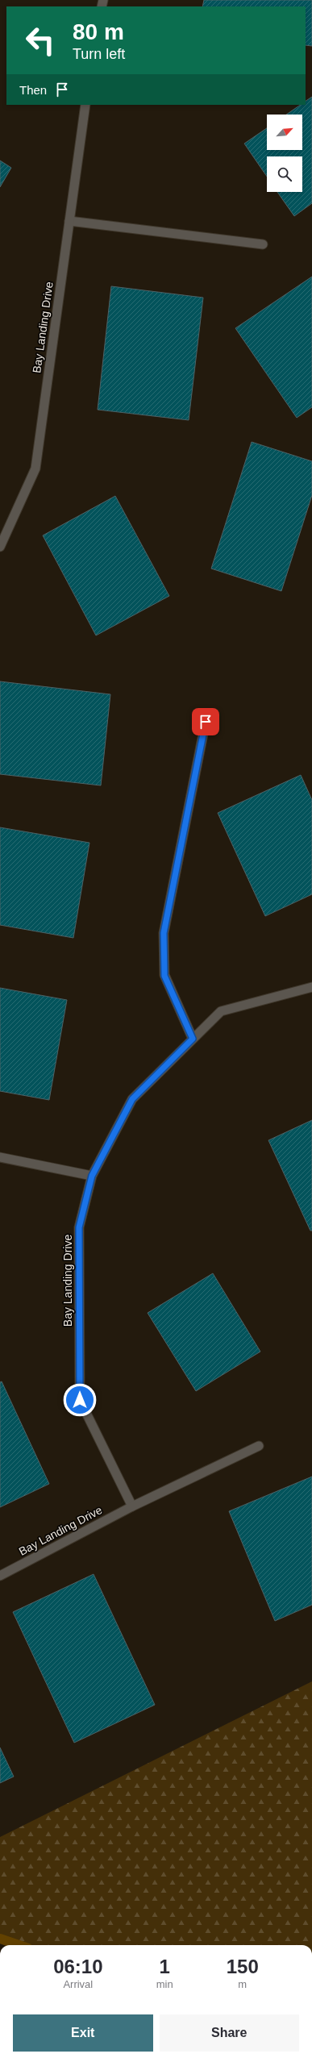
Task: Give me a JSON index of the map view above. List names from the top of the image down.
{
  "streets": {
    "street": ["Bay Landing Drive"]
  },
  "north": "top right",
  "page": {
    "turn": ["80 m", "Turn left"],
    "then": "Then",
    "eta": [
      "06:10",
      "Arrival",
      "1",
      "min",
      "150",
      "m"
    ],
    "buttons": ["Exit", "Share"]
  }
}
